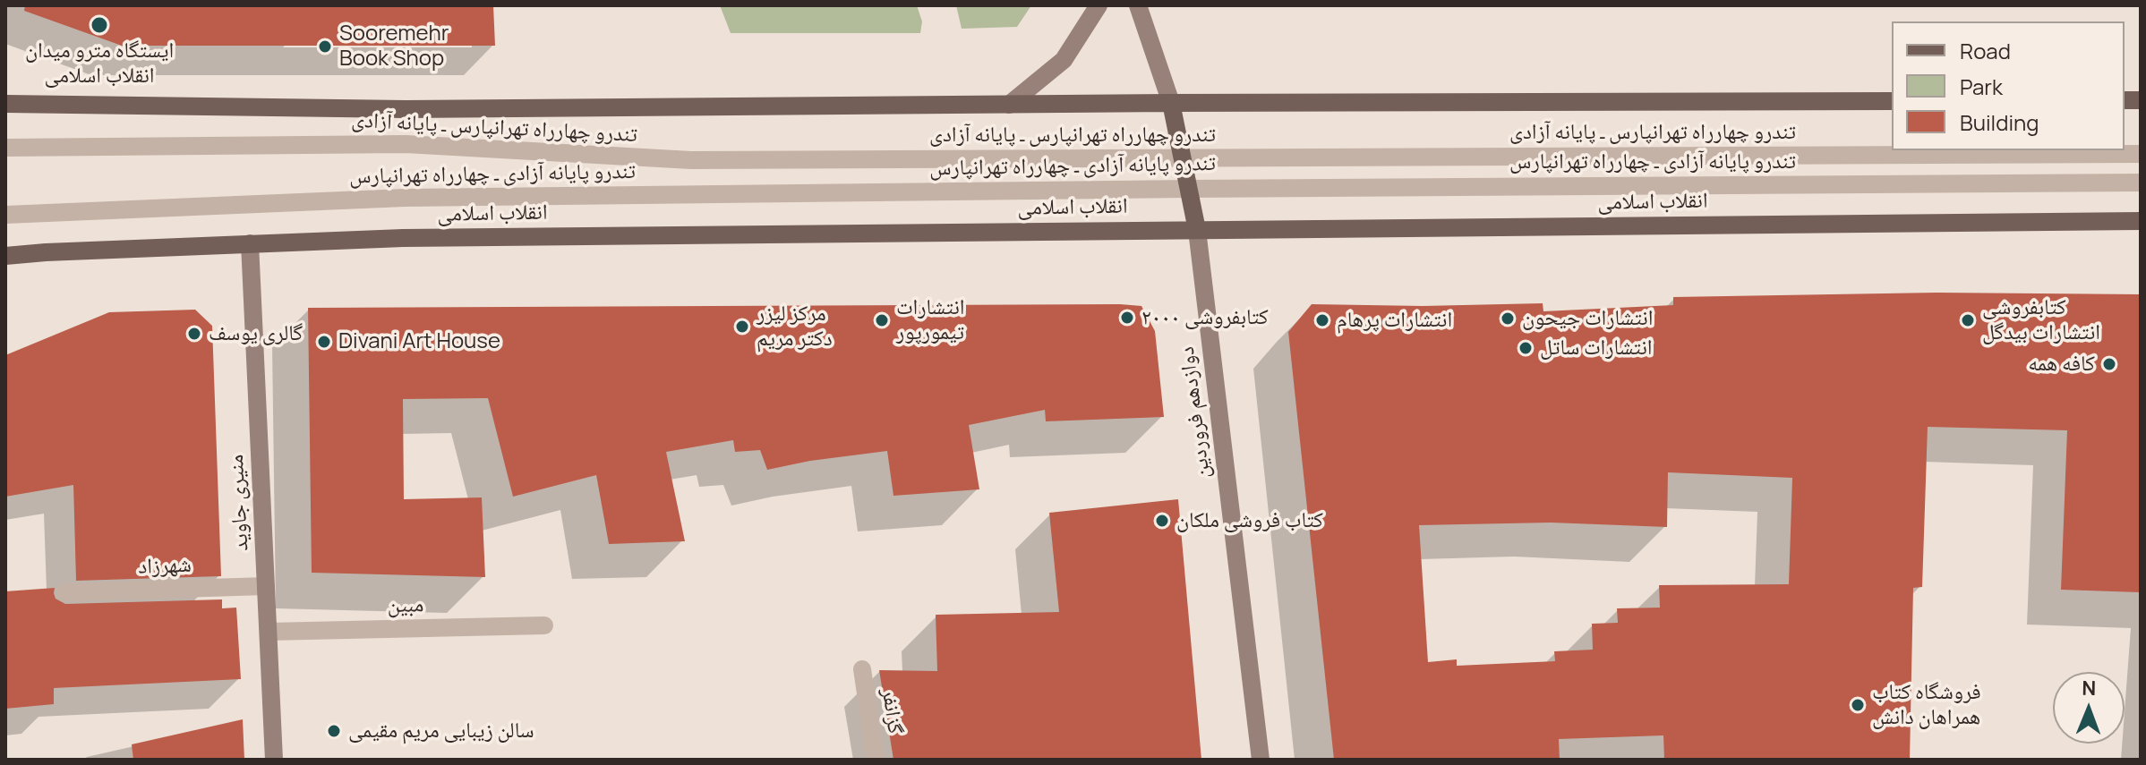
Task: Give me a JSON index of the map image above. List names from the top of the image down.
{
  "streets": {
    "main road": ["انقلاب اسلامی"],
    "street": ["دوازدهم فروردین", "منیری جاوید"],
    "lane": [
      "تندرو چهارراه تهرانپارس ـ پایانه آزادی",
      "تندرو پایانه آزادی ـ چهارراه تهرانپارس",
      "شهرزاد",
      "مبین",
      "گزانفر"
    ]
  },
  "crossings": [
    ["انقلاب اسلامی", "دوازدهم فروردین"],
    ["انقلاب اسلامی", "منیری جاوید"],
    ["منیری جاوید", "شهرزاد"],
    ["منیری جاوید", "مبین"]
  ],
  "places": [
    "ایستگاه مترو میدان انقلاب اسلامی",
    "Sooremehr Book Shop",
    "کتابفروشی ۲۰۰۰",
    "انتشارات جیحون",
    "انتشارات تیمورپور",
    "انتشارات پرهام",
    "کتابفروشی انتشارات بیدگل",
    "مرکز لیزر دکتر مریم",
    "گالری یوسف",
    "Divani Art House",
    "انتشارات ساتل",
    "کافه همه",
    "کتاب فروشی ملکان",
    "فروشگاه کتاب همراهان دانش",
    "سالن زیبایی مریم مقیمی"
  ],
  "legend": ["Road", "Park", "Building"],
  "north": "top"
}
